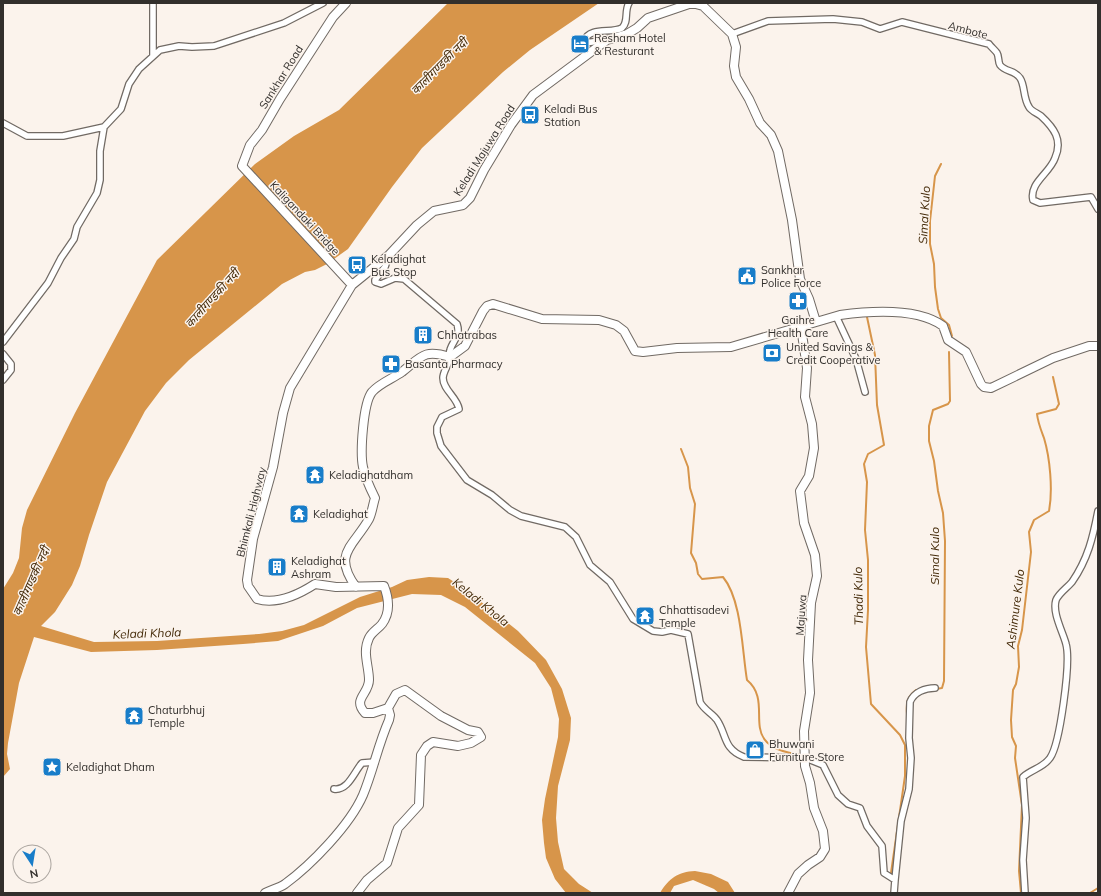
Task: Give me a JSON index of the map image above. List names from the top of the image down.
{
  "streets": {
    "street": [
      "Ambote",
      "Sankhar Road",
      "Keladi Majuwa Road",
      "Kaligandaki Bridge",
      "Bhimkali Highway",
      "Majuwa"
    ]
  },
  "crossings": [
    ["Ambote", "Keladi Majuwa Road"],
    ["Sankhar Road", "Kaligandaki Bridge"],
    ["Keladi Majuwa Road", "Kaligandaki Bridge"],
    ["Keladi Majuwa Road", "Bhimkali Highway"],
    ["Kaligandaki Bridge", "Bhimkali Highway"]
  ],
  "water": [
    "कालीगण्डकी नदी",
    "Simal Kulo",
    "Thadi Kulo",
    "Keladi Khola",
    "Ashimure Kulo"
  ],
  "places": {
    "hotel": ["Resham Hotel & Resturant"],
    "bus stop": ["Keladi Bus Station", "Keladighat Bus Stop"],
    "public building": ["Sankhar Police Force"],
    "pharmacy": ["Gaihre Health Care", "Basanta Pharmacy"],
    "building": ["Chhatrabas", "Keladighat Ashram"],
    "bank": ["United Savings & Credit Cooperative"],
    "temple": [
      "Keladighatdham",
      "Keladighat",
      "Chhattisadevi Temple",
      "Chaturbhuj Temple"
    ],
    "shop": ["Bhuwani Furniture Store"],
    "place": ["Keladighat Dham"]
  },
  "north": "bottom"
}
